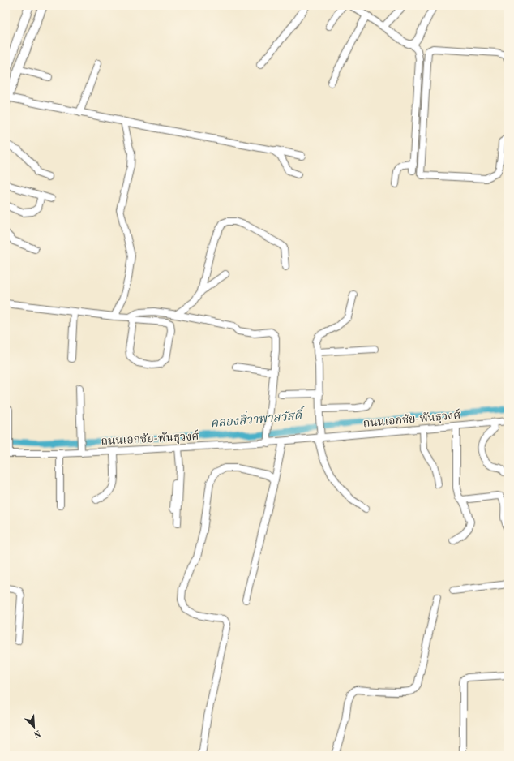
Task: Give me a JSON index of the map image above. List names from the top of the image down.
{
  "streets": {
    "street": ["ถนนเอกชัย-พันธุวงศ์"]
  },
  "water": ["คลองสี่วาพาสวัสดิ์"],
  "north": "bottom right"
}
